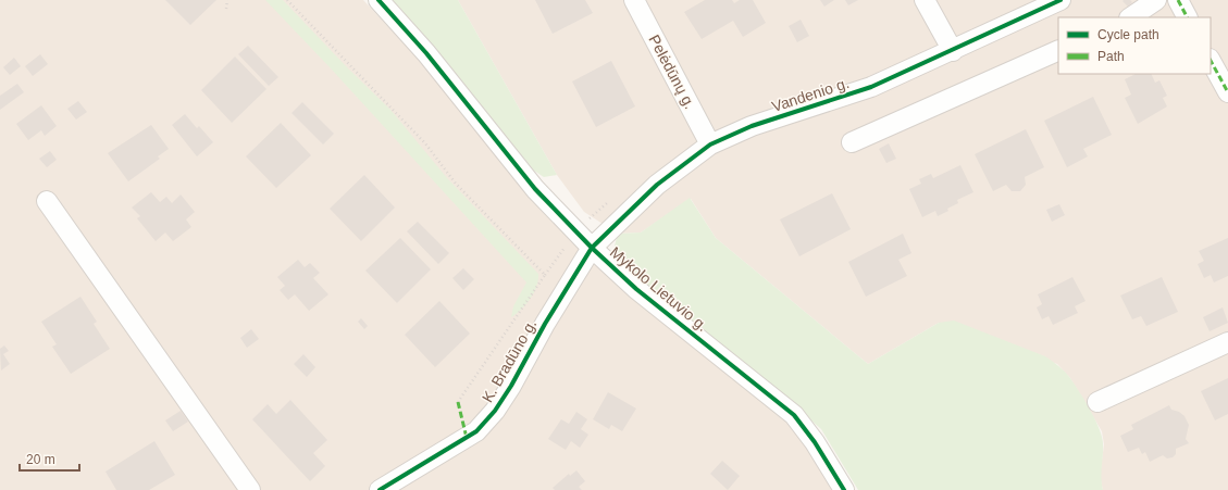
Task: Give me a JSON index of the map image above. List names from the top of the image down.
{
  "streets": {
    "street": [
      "Pelėdūnų g.",
      "Vandenio g.",
      "Mykolo Lietuvio g.",
      "K. Bradūno g."
    ]
  },
  "crossings": [
    ["Pelėdūnų g.", "Vandenio g."],
    ["Vandenio g.", "Mykolo Lietuvio g."],
    ["Vandenio g.", "K. Bradūno g."],
    ["Mykolo Lietuvio g.", "K. Bradūno g."]
  ],
  "legend": ["Cycle path", "Path"],
  "scale_bar": "20 m"
}
